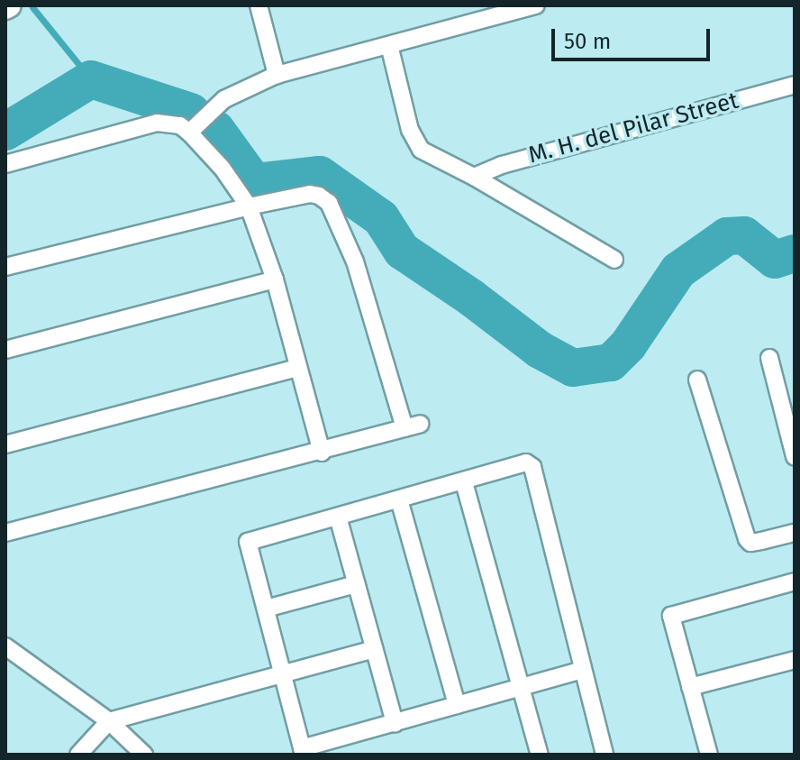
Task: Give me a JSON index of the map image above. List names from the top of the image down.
{
  "streets": {
    "street": ["M. H. del Pilar Street"]
  },
  "scale_bar": "50 m"
}
